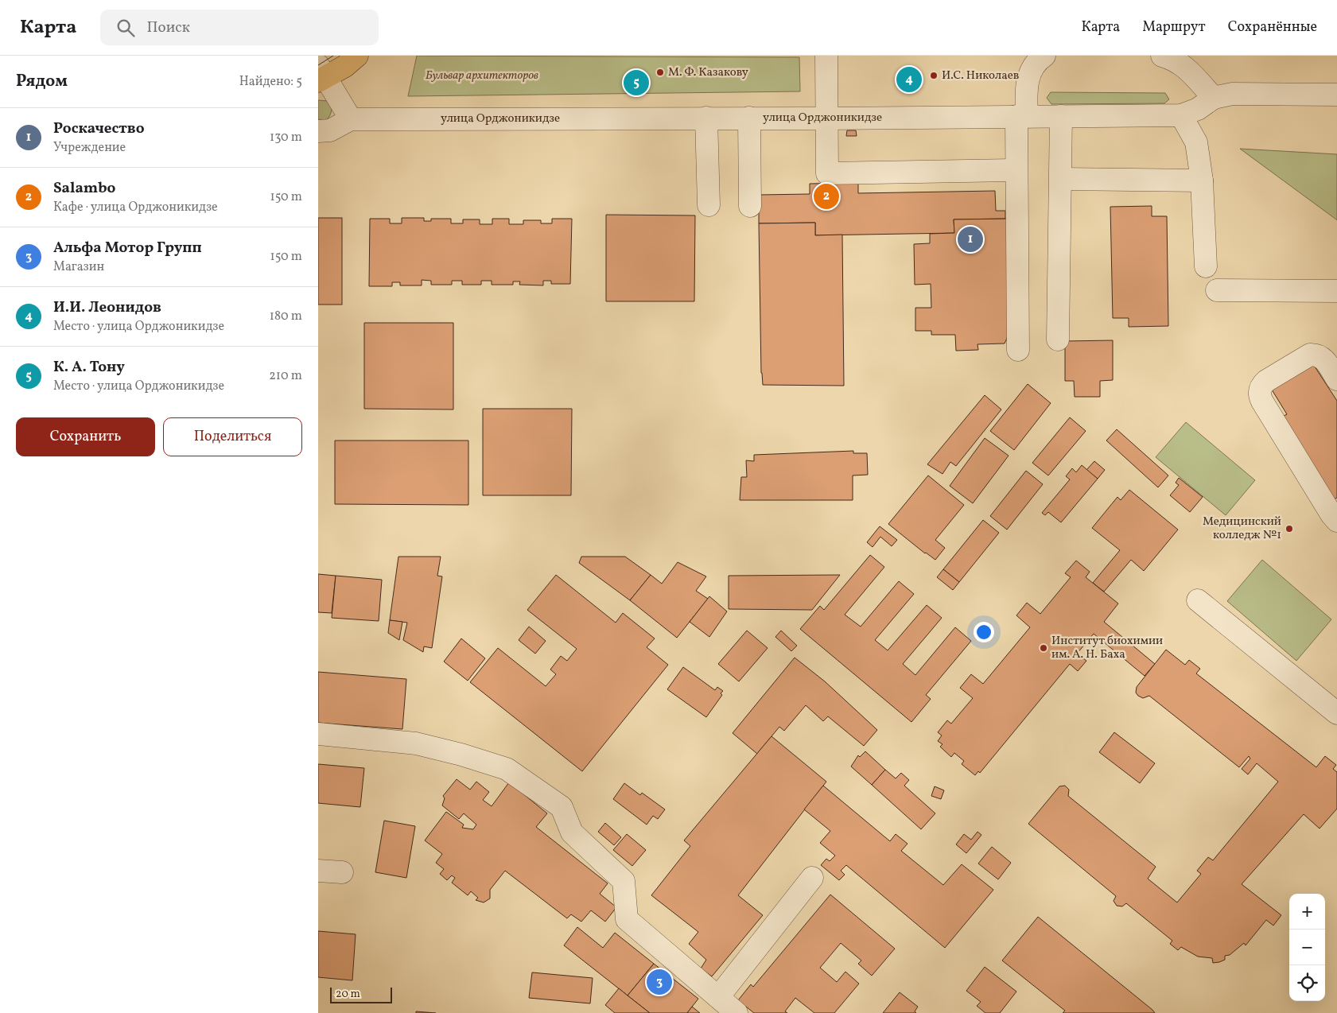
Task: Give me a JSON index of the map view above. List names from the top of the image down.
{
  "streets": {
    "street": ["улица Орджоникидзе"]
  },
  "parks": ["Бульвар архитекторов"],
  "places": [
    "М. Ф. Казакову",
    "И.С. Николаев",
    "Медицинский колледж №1",
    "Институт биохимии им. А. Н. Баха"
  ],
  "scale_bar": "20 m",
  "page": {
    "header": "Карта",
    "search": "Поиск",
    "nav": ["Карта", "Маршрут", "Сохранённые"],
    "heading": ["Рядом", "Найдено: 5"],
    "pins": [
      "4",
      "5",
      "2",
      "1",
      "3"
    ],
    "list": [
      {
        "mark": "1",
        "name": "Роскачество",
        "note": "Учреждение",
        "value": "130 m"
      },
      {
        "mark": "2",
        "name": "Salambo",
        "note": "Кафе · улица Орджоникидзе",
        "value": "150 m"
      },
      {
        "mark": "3",
        "name": "Альфа Мотор Групп",
        "note": "Магазин",
        "value": "150 m"
      },
      {
        "mark": "4",
        "name": "И.И. Леонидов",
        "note": "Место · улица Орджоникидзе",
        "value": "180 m"
      },
      {
        "mark": "5",
        "name": "К. А. Тону",
        "note": "Место · улица Орджоникидзе",
        "value": "210 m"
      }
    ],
    "buttons": ["Сохранить", "Поделиться"],
    "map_buttons": ["+", "−"],
    "scale": "20 m"
  }
}
